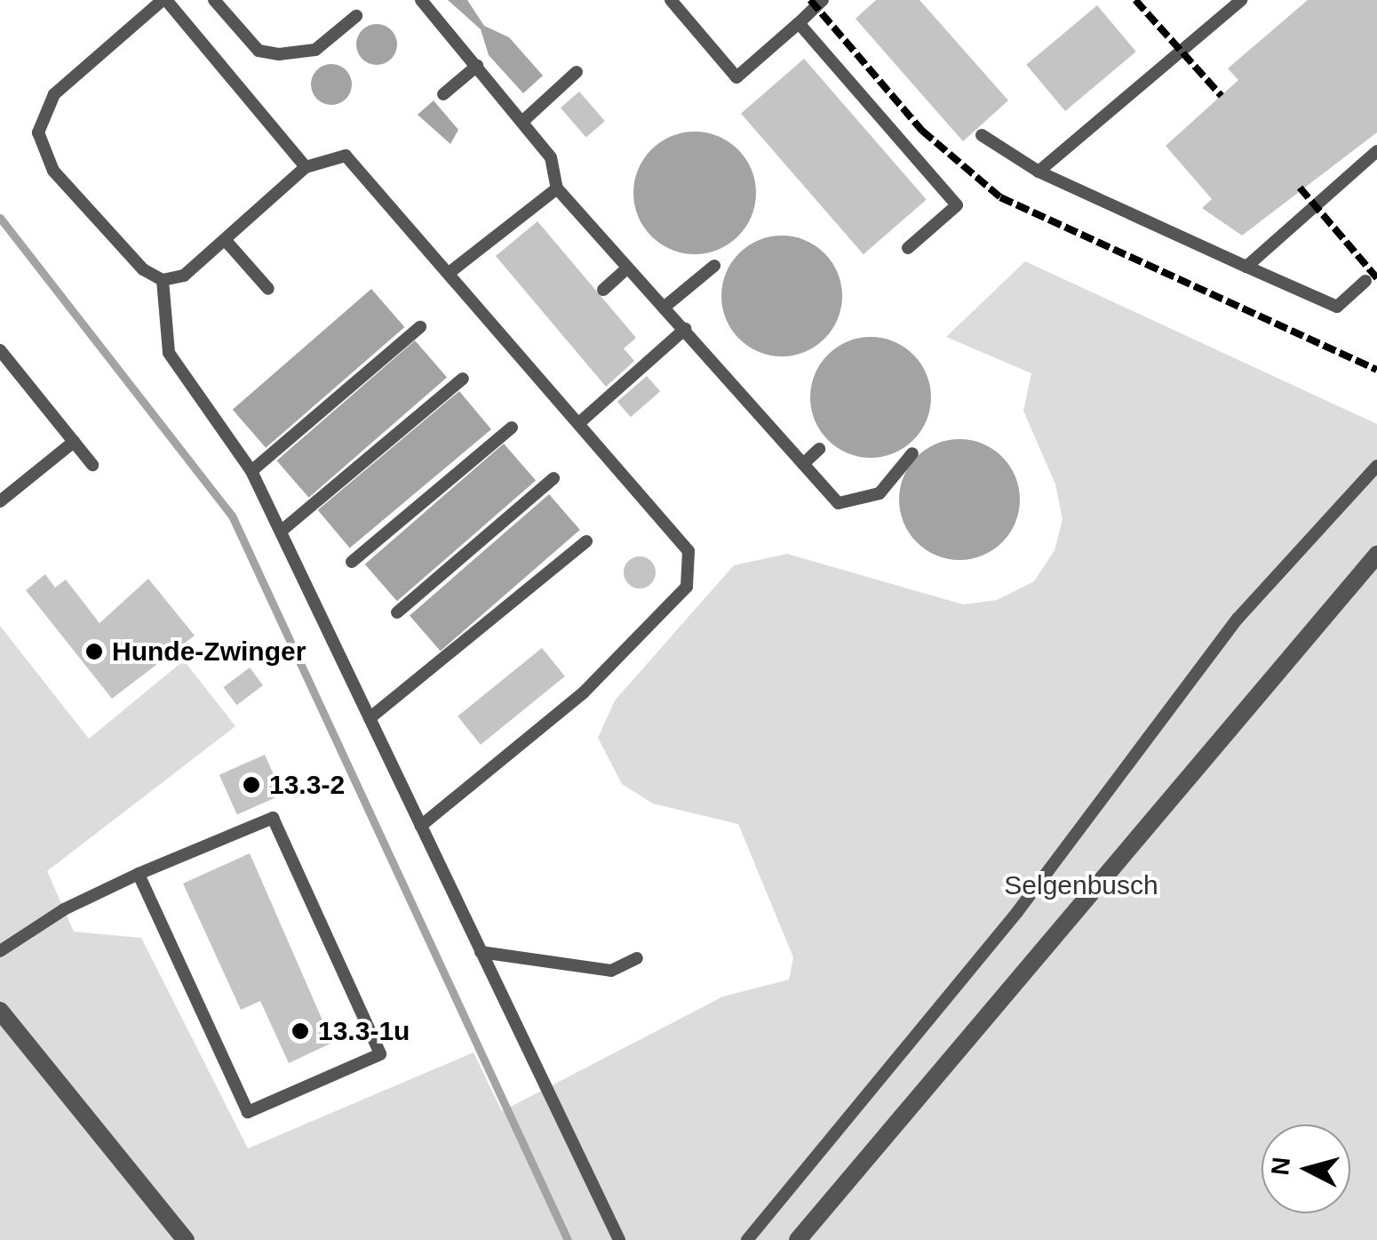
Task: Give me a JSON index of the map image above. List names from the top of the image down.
{
  "parks": ["Selgenbusch"],
  "places": ["Hunde-Zwinger", "13.3-2", "13.3-1u"],
  "north": "left"
}
